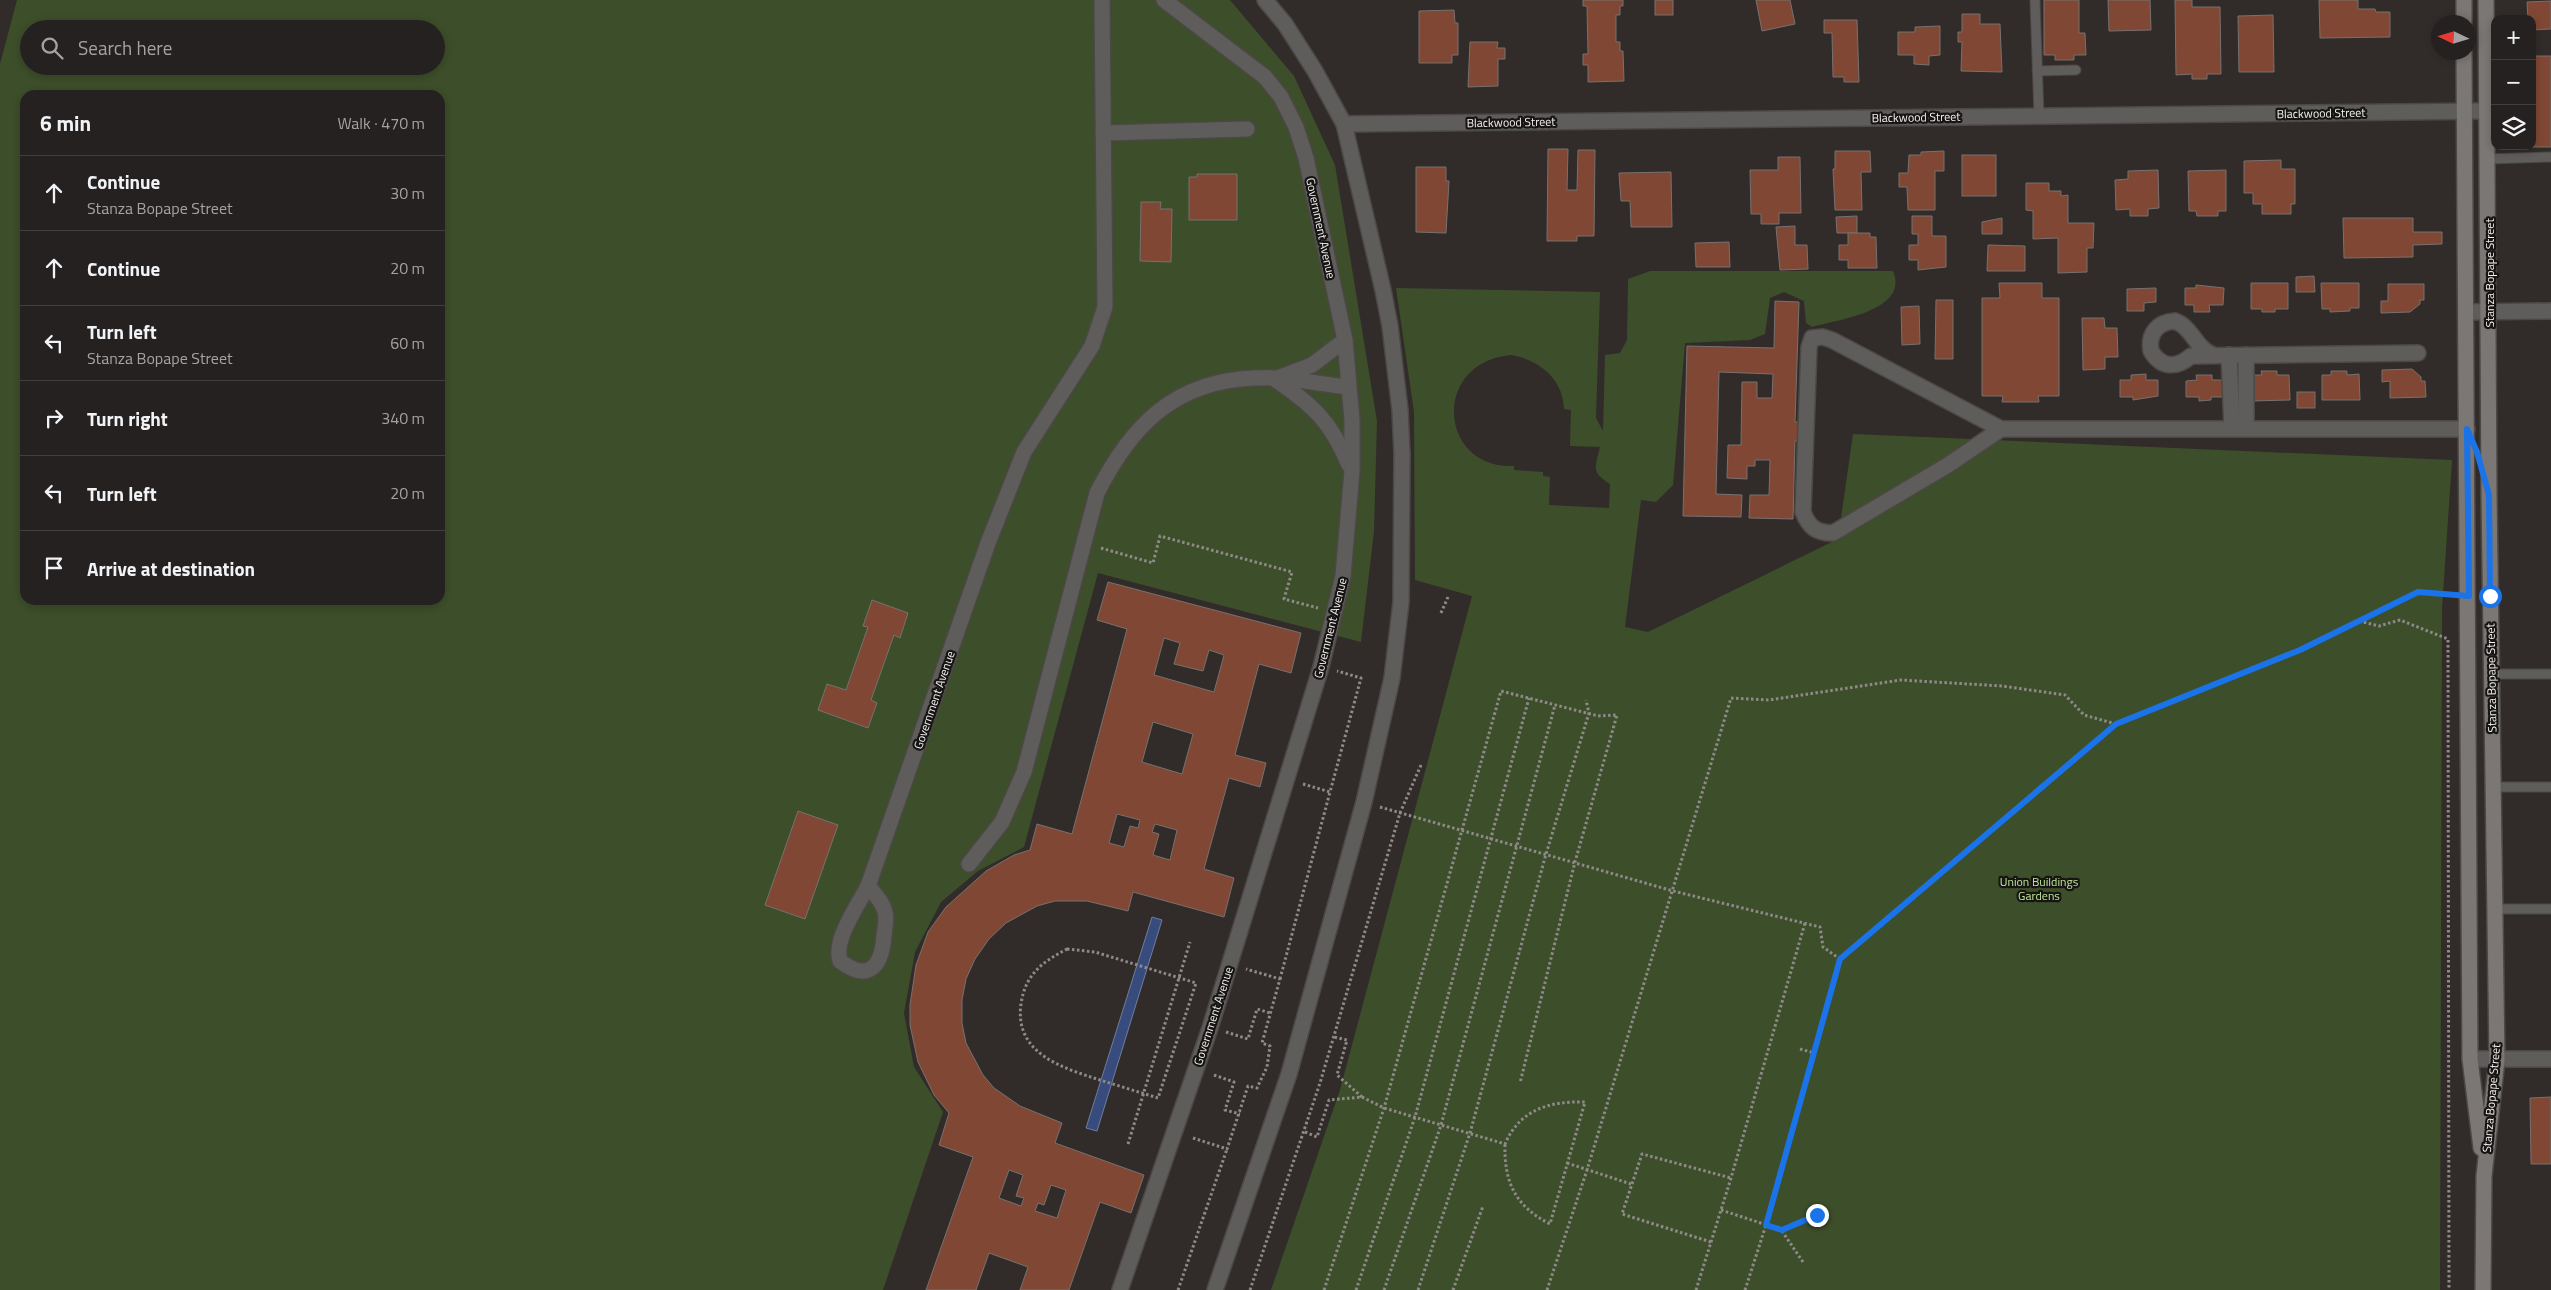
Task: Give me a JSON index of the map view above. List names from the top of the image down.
{
  "streets": {
    "main road": ["Stanza Bopape Street"],
    "street": ["Blackwood Street", "Government Avenue"]
  },
  "crossings": [
    ["Blackwood Street", "Stanza Bopape Street"]
  ],
  "parks": ["Union Buildings Gardens"],
  "north": "left",
  "page": {
    "map_buttons": ["+", "−"],
    "search": "Search here",
    "heading": ["6 min", "Walk · 470 m"],
    "list": [
      ["Continue", "Stanza Bopape Street", "30 m"],
      ["Continue", "20 m"],
      ["Turn left", "Stanza Bopape Street", "60 m"],
      ["Turn right", "340 m"],
      ["Turn left", "20 m"],
      "Arrive at destination"
    ]
  }
}
